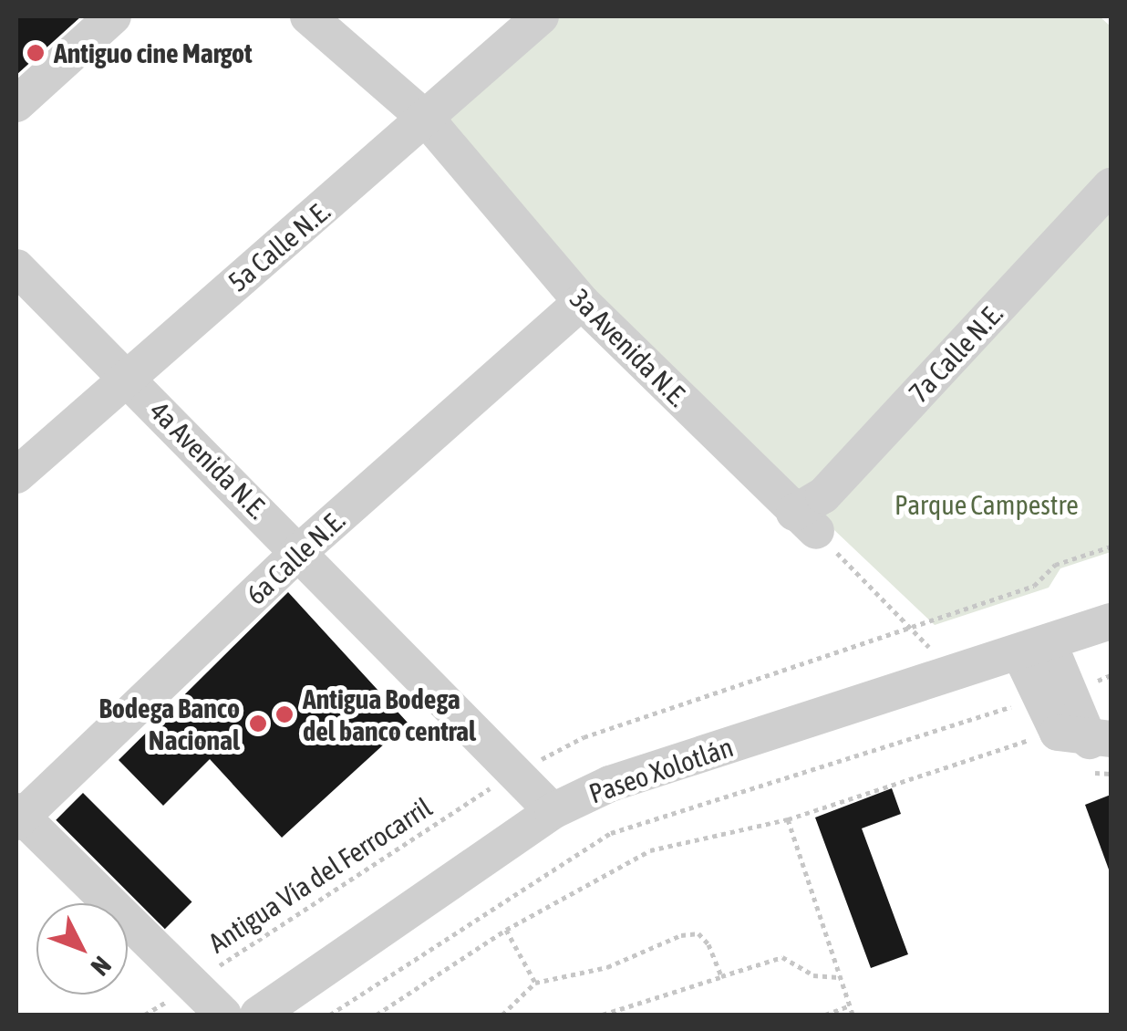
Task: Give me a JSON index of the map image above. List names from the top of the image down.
{
  "streets": {
    "street": [
      "5a Calle N.E.",
      "3a Avenida N.E.",
      "7a Calle N.E.",
      "4a Avenida N.E.",
      "6a Calle N.E.",
      "Paseo Xolotlán"
    ],
    "path": ["Antigua Vía del Ferrocarril"]
  },
  "crossings": [
    ["5a Calle N.E.", "3a Avenida N.E."],
    ["5a Calle N.E.", "4a Avenida N.E."],
    ["3a Avenida N.E.", "7a Calle N.E."],
    ["3a Avenida N.E.", "6a Calle N.E."],
    ["4a Avenida N.E.", "6a Calle N.E."],
    ["4a Avenida N.E.", "Paseo Xolotlán"],
    ["4a Avenida N.E.", "Antigua Vía del Ferrocarril"]
  ],
  "parks": ["Parque Campestre"],
  "places": ["Antiguo cine Margot", "Antigua Bodega del banco central", "Bodega Banco Nacional"],
  "north": "bottom right"
}
